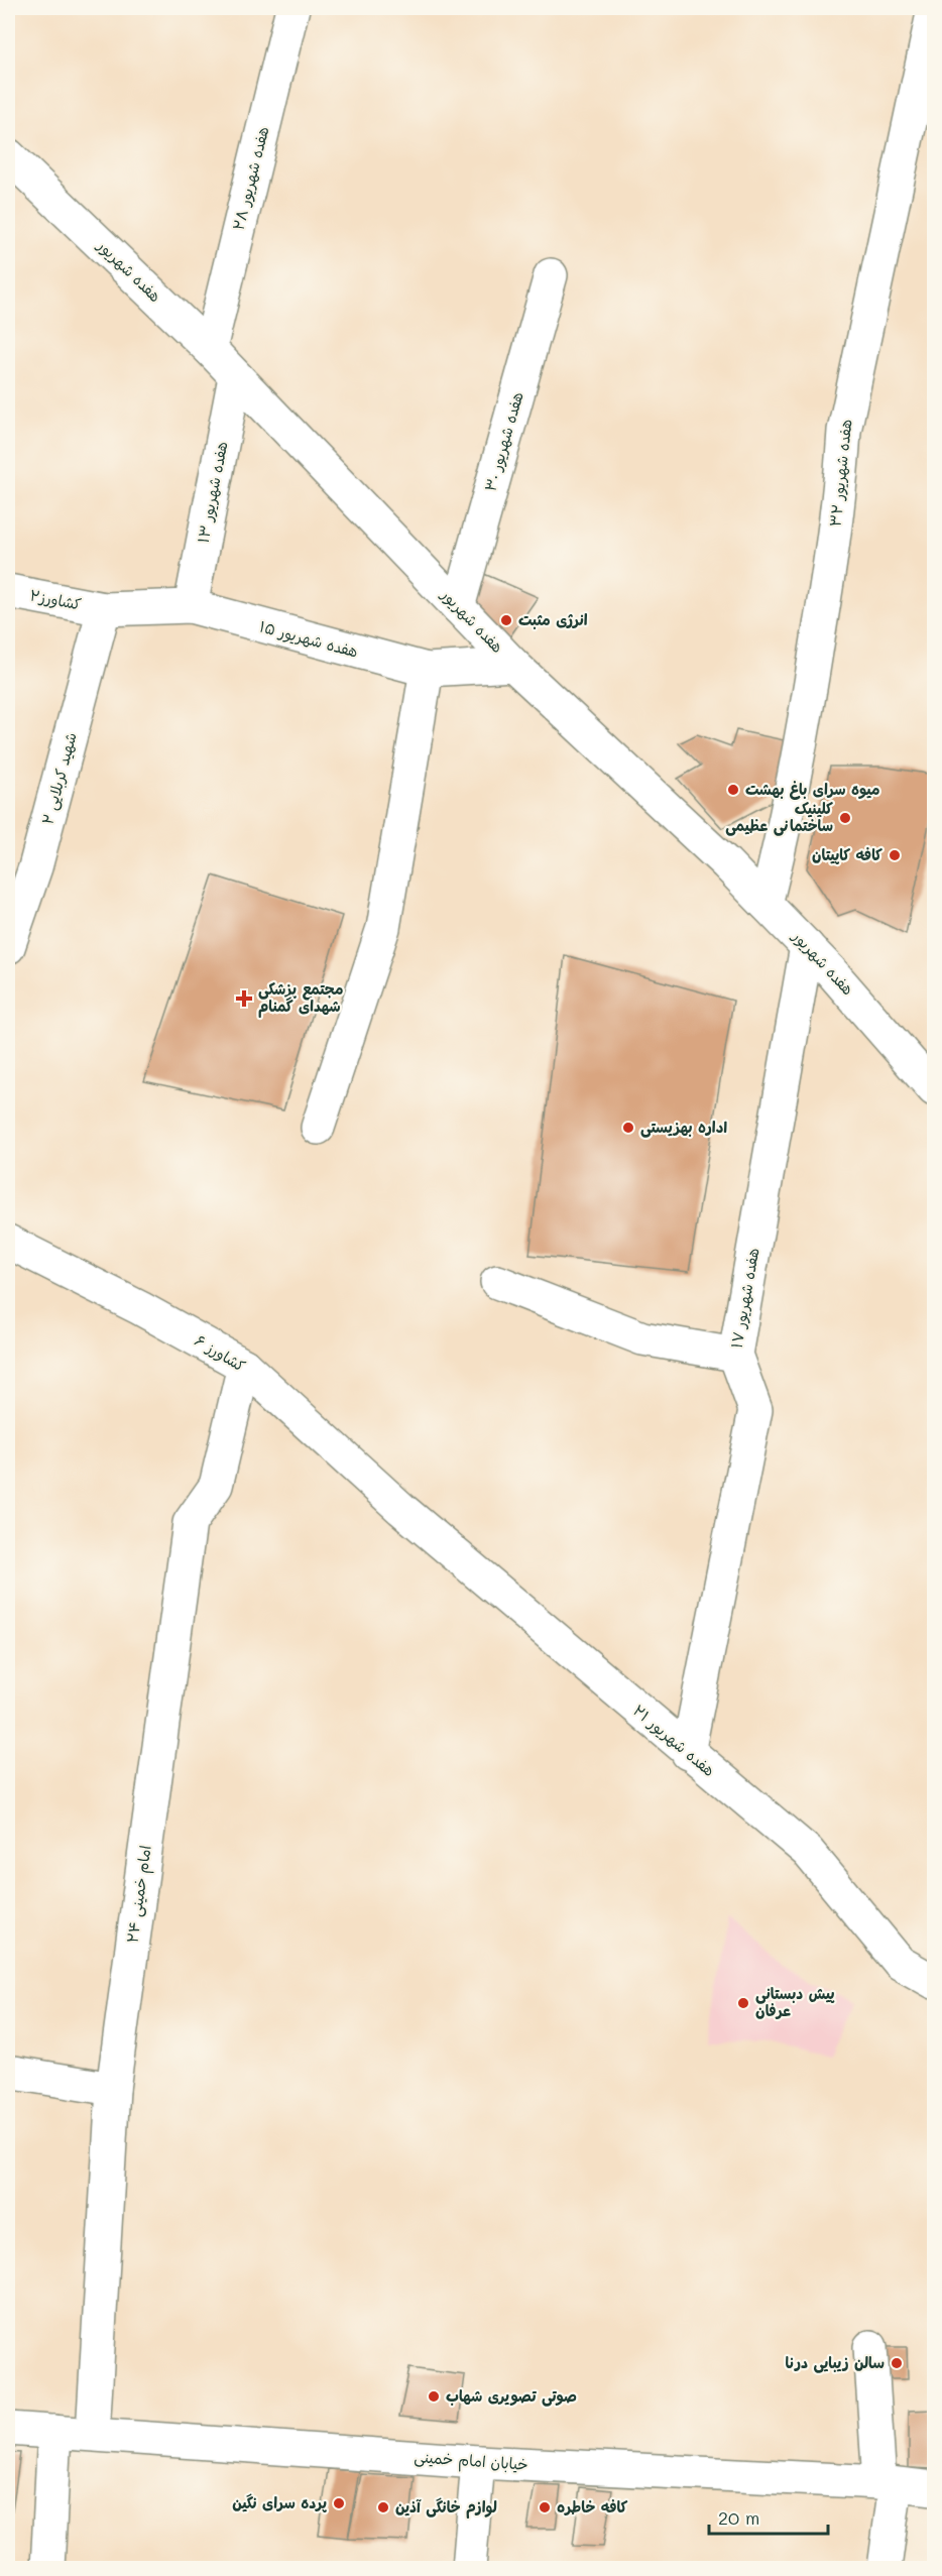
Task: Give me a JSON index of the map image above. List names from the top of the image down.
{
  "streets": {
    "street": [
      "هفده شهریور ۲۸",
      "هفده شهریور",
      "هفده شهریور ۳۰",
      "هفده شهریور ۳۲",
      "هفده شهریور ۱۳",
      "کشاورز۲",
      "هفده شهریور ۱۵",
      "شهید کربلایی ۲",
      "هفده شهریور ۱۷",
      "کشاورز ۶",
      "هفده شهریور ۲۱",
      "امام خمینی ۲۴",
      "خیابان امام خمینی"
    ]
  },
  "crossings": [
    ["هفده شهریور ۲۸", "هفده شهریور"],
    ["هفده شهریور", "هفده شهریور ۳۰"],
    ["هفده شهریور", "هفده شهریور ۳۲"],
    ["هفده شهریور", "هفده شهریور ۱۳"],
    ["هفده شهریور", "هفده شهریور ۱۵"],
    ["هفده شهریور", "هفده شهریور ۱۷"],
    ["هفده شهریور ۱۳", "هفده شهریور ۱۵"],
    ["کشاورز۲", "هفده شهریور ۱۵"],
    ["کشاورز۲", "شهید کربلایی ۲"],
    ["هفده شهریور ۱۵", "شهید کربلایی ۲"],
    ["هفده شهریور ۱۷", "هفده شهریور ۲۱"],
    ["کشاورز ۶", "هفده شهریور ۲۱"],
    ["کشاورز ۶", "امام خمینی ۲۴"],
    ["امام خمینی ۲۴", "خیابان امام خمینی"]
  ],
  "places": {
    "other": [
      "انرژی مثبت",
      "میوه سرای باغ بهشت",
      "کلینیک ساختمانی عظیمی",
      "کافه کاپیتان",
      "اداره بهزیستی",
      "پیش دبستانی عرفان",
      "سالن زیبایی درنا",
      "صوتی تصویری شهاب",
      "پرده سرای نگین",
      "لوازم خانگی آذین",
      "کافه خاطره"
    ],
    "health": ["مجتمع پزشکی شهدای گمنام"]
  },
  "scale_bar": "20 m"
}
